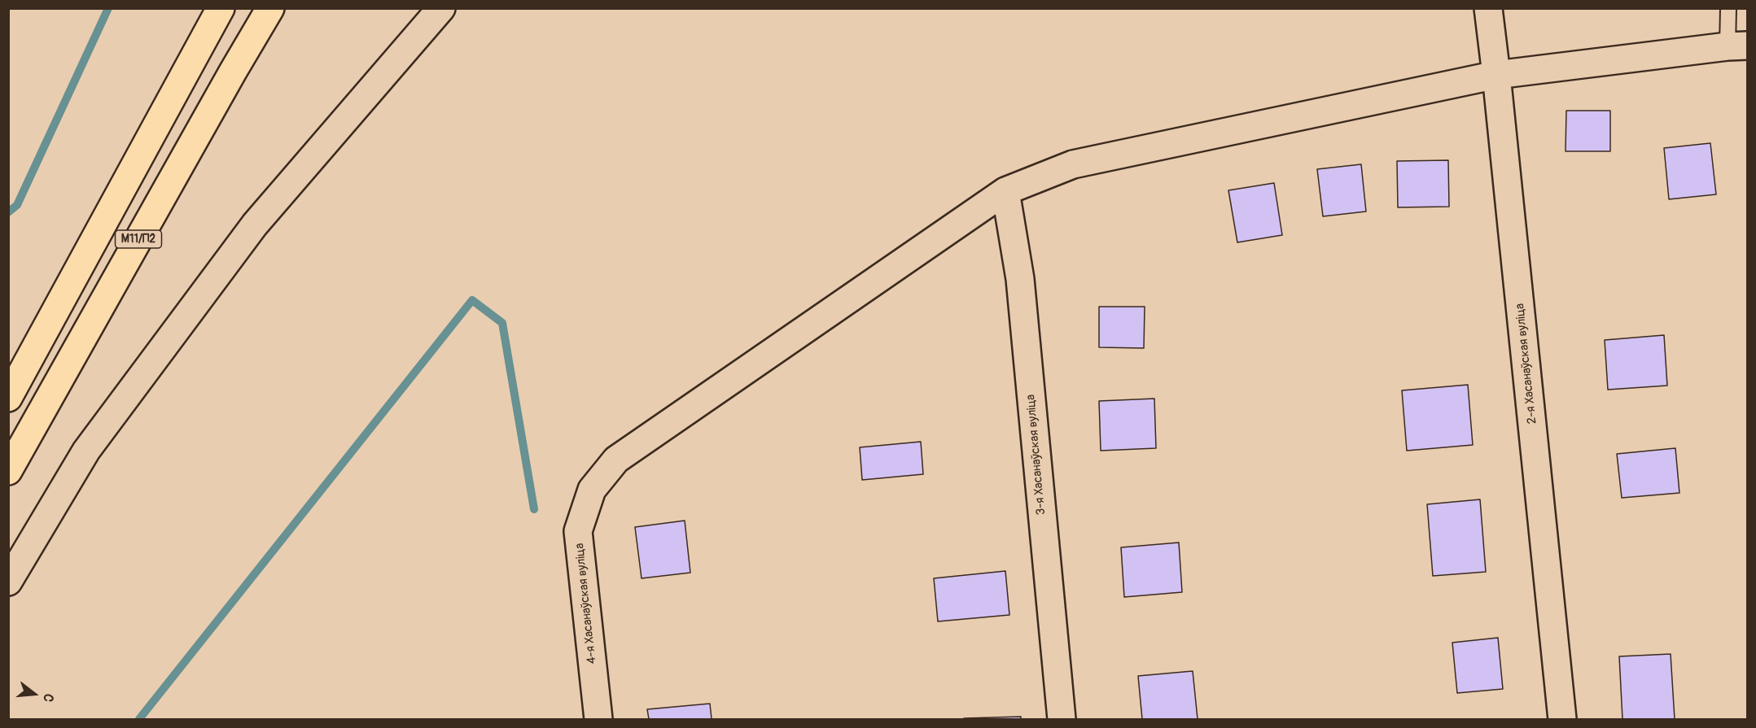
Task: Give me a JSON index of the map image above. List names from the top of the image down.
{
  "streets": {
    "highway": ["М11/П2"],
    "street": ["2-я Хасанаўская вуліца", "3-я Хасанаўская вуліца", "4-я Хасанаўская вуліца"]
  },
  "crossings": [
    ["3-я Хасанаўская вуліца", "4-я Хасанаўская вуліца"]
  ],
  "north": "right"
}
